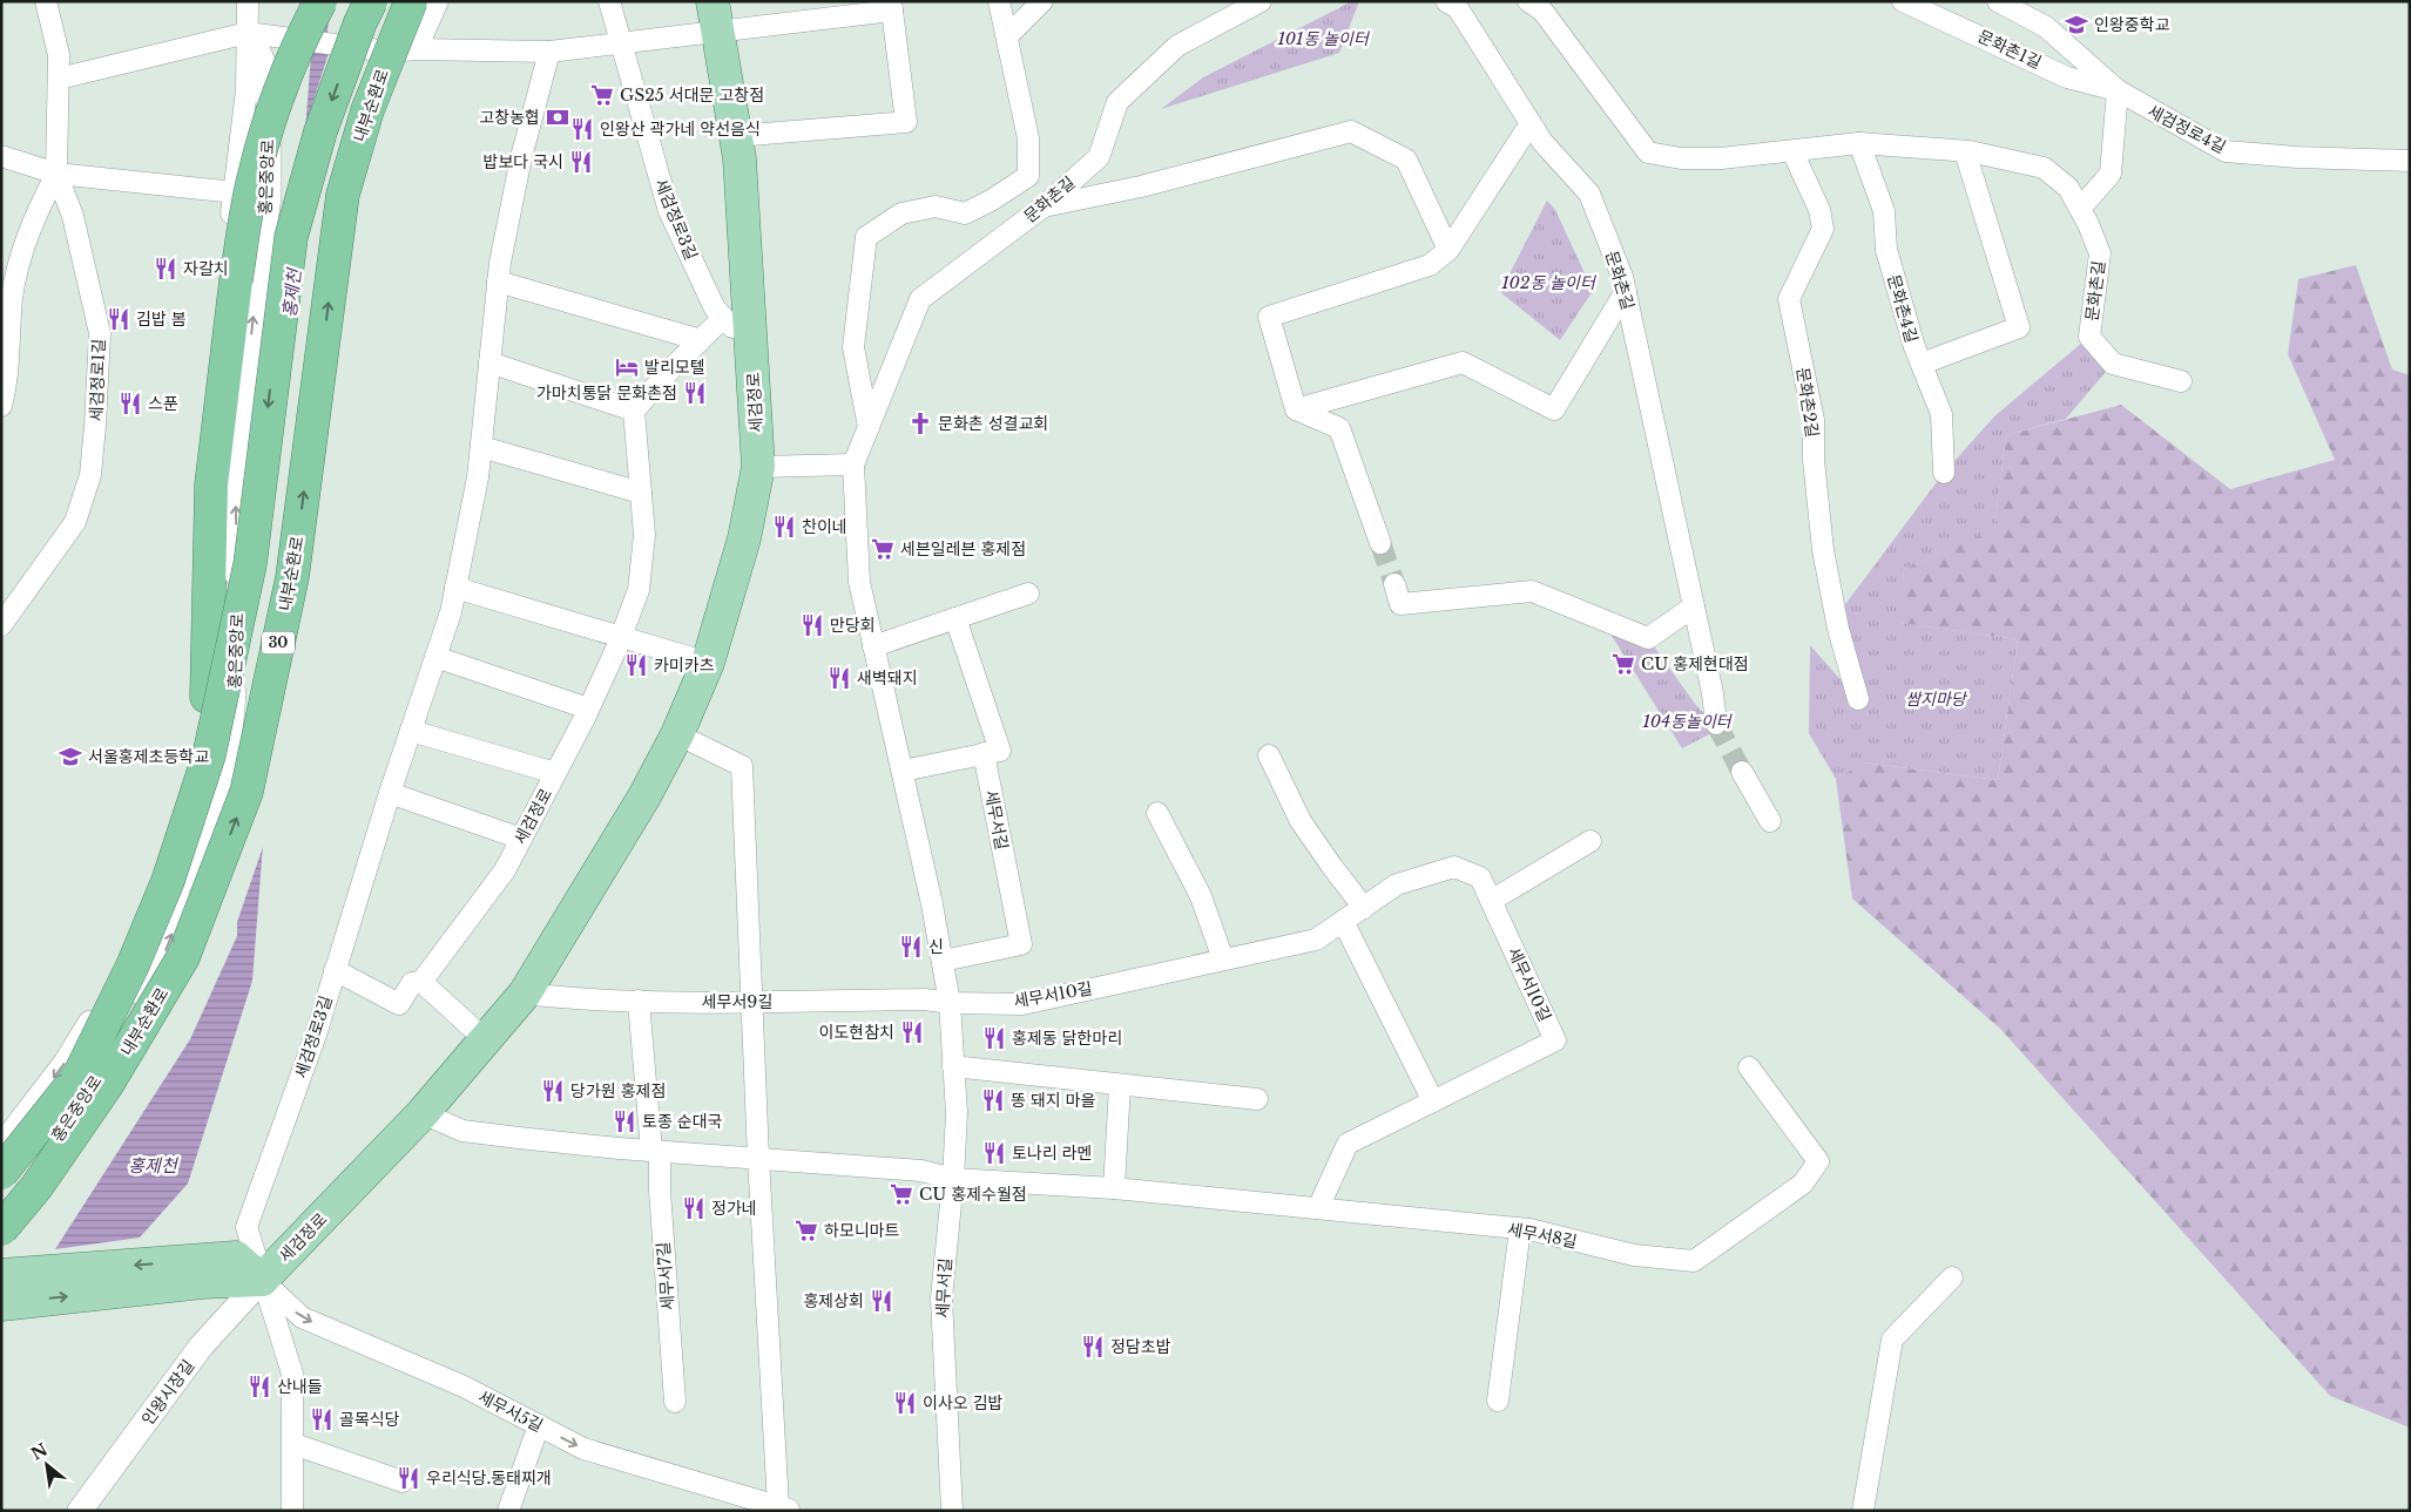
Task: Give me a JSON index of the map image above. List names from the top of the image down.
{
  "streets": {
    "highway": ["내부순환로", "30"],
    "main road": ["세검정로"],
    "street": [
      "문화촌1길",
      "세검정로4길",
      "홍은중앙로",
      "문화촌길",
      "세검정로3길",
      "문화촌4길",
      "세검정로1길",
      "문화촌2길",
      "세무서길",
      "세무서10길",
      "세무서9길",
      "세무서8길",
      "세무서7길",
      "인왕시장길",
      "세무서5길"
    ]
  },
  "crossings": [
    ["문화촌1길", "세검정로4길"],
    ["문화촌길", "문화촌4길"],
    ["문화촌길", "문화촌2길"],
    ["문화촌길", "세무서길"],
    ["세검정로3길", "세검정로"],
    ["세검정로3길", "인왕시장길"],
    ["세검정로3길", "세무서5길"],
    ["세검정로", "세무서9길"],
    ["세검정로", "인왕시장길"],
    ["세검정로", "세무서5길"],
    ["세무서길", "세무서10길"],
    ["세무서길", "세무서9길"],
    ["세무서길", "세무서8길"],
    ["세무서10길", "세무서9길"],
    ["세무서10길", "세무서8길"],
    ["세무서9길", "세무서7길"],
    ["인왕시장길", "세무서5길"]
  ],
  "one_way": ["세무서5길"],
  "water": ["홍제천"],
  "parks": [
    "101동 놀이터",
    "102동 놀이터",
    "쌈지마당",
    "104동놀이터"
  ],
  "places": {
    "school or university": ["인왕중학교", "서울홍제초등학교"],
    "supermarket": [
      "GS25 서대문 고창점",
      "세븐일레븐 홍제점",
      "CU 홍제현대점",
      "CU 홍제수월점",
      "하모니마트"
    ],
    "bank": ["고창농협"],
    "restaurant": [
      "인왕산 곽가네 약선음식",
      "밥보다 국시",
      "자갈치",
      "김밥 봄",
      "가마치통닭 문화촌점",
      "스푼",
      "찬이네",
      "만당회",
      "카미카츠",
      "새벽돼지",
      "신",
      "이도현참치",
      "홍제동 닭한마리",
      "당가원 홍제점",
      "똥 돼지 마을",
      "토종 순대국",
      "토나리 라멘",
      "정가네",
      "홍제상회",
      "정담초밥",
      "산내들",
      "이사오 김밥",
      "골목식당",
      "우리식당.동태찌개"
    ],
    "hotel": ["발리모텔"],
    "church": ["문화촌 성결교회"]
  },
  "north": "top left"
}
